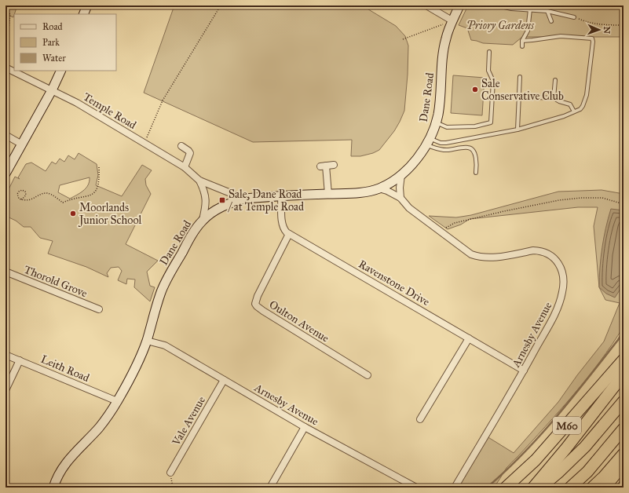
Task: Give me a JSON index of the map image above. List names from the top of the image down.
{
  "streets": {
    "highway": ["M60"],
    "main road": ["Dane Road"],
    "street": [
      "Temple Road",
      "Thorold Grove",
      "Ravenstone Drive",
      "Oulton Avenue",
      "Arnesby Avenue",
      "Leith Road",
      "Vale Avenue"
    ]
  },
  "crossings": [
    ["Dane Road", "Temple Road"],
    ["Dane Road", "Arnesby Avenue"],
    ["Dane Road", "Leith Road"],
    ["Ravenstone Drive", "Oulton Avenue"],
    ["Ravenstone Drive", "Arnesby Avenue"],
    ["Arnesby Avenue", "Vale Avenue"]
  ],
  "parks": ["Priory Gardens"],
  "places": {
    "other": ["Sale Conservative Club", "Moorlands Junior School"],
    "transit": ["Sale, Dane Road / at Temple Road"]
  },
  "legend": ["Road", "Park", "Water"],
  "north": "right"
}
